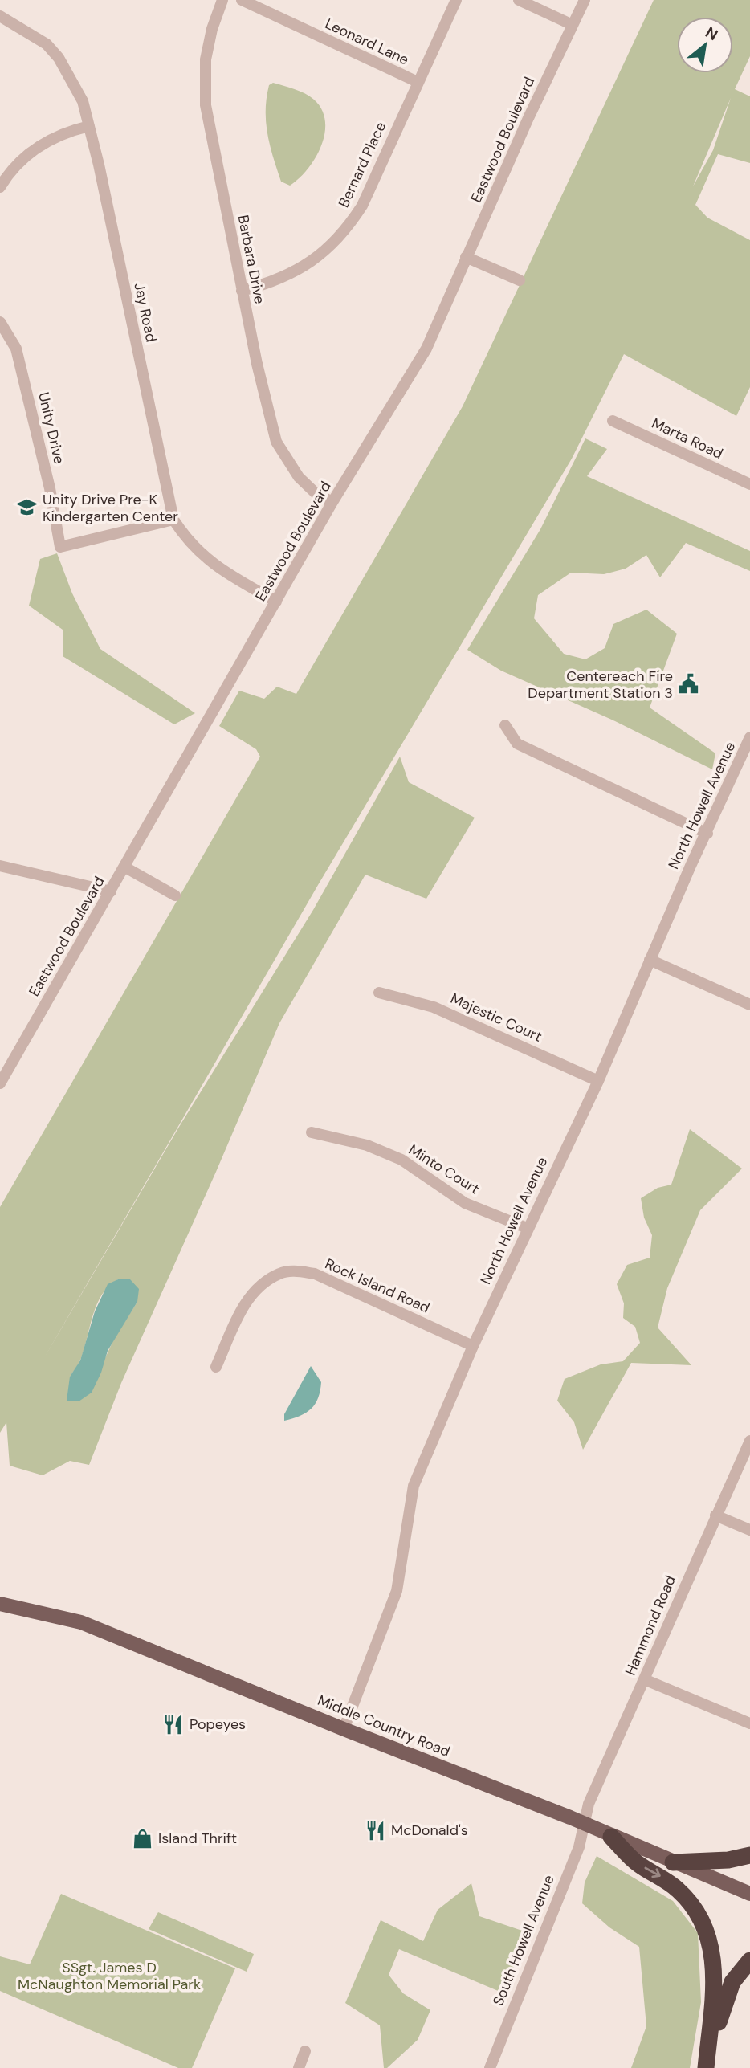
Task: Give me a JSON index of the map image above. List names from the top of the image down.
{
  "streets": {
    "main road": ["Middle Country Road"],
    "street": [
      "Leonard Lane",
      "Eastwood Boulevard",
      "Bernard Place",
      "Barbara Drive",
      "Jay Road",
      "Unity Drive",
      "Marta Road",
      "North Howell Avenue",
      "Majestic Court",
      "Minto Court",
      "Rock Island Road",
      "Hammond Road",
      "South Howell Avenue"
    ]
  },
  "crossings": [
    ["Leonard Lane", "Bernard Place"],
    ["Eastwood Boulevard", "Barbara Drive"],
    ["Eastwood Boulevard", "Jay Road"],
    ["Bernard Place", "Barbara Drive"],
    ["Jay Road", "Unity Drive"],
    ["North Howell Avenue", "Majestic Court"],
    ["North Howell Avenue", "Minto Court"],
    ["North Howell Avenue", "Rock Island Road"],
    ["North Howell Avenue", "Middle Country Road"],
    ["Hammond Road", "Middle Country Road"],
    ["Hammond Road", "South Howell Avenue"],
    ["Middle Country Road", "South Howell Avenue"]
  ],
  "parks": ["SSgt. James D McNaughton Memorial Park"],
  "places": {
    "school or university": ["Unity Drive Pre-K Kindergarten Center"],
    "public building": ["Centereach Fire Department Station 3"],
    "restaurant": ["Popeyes", "McDonald's"],
    "shop": ["Island Thrift"]
  },
  "north": "top right"
}
